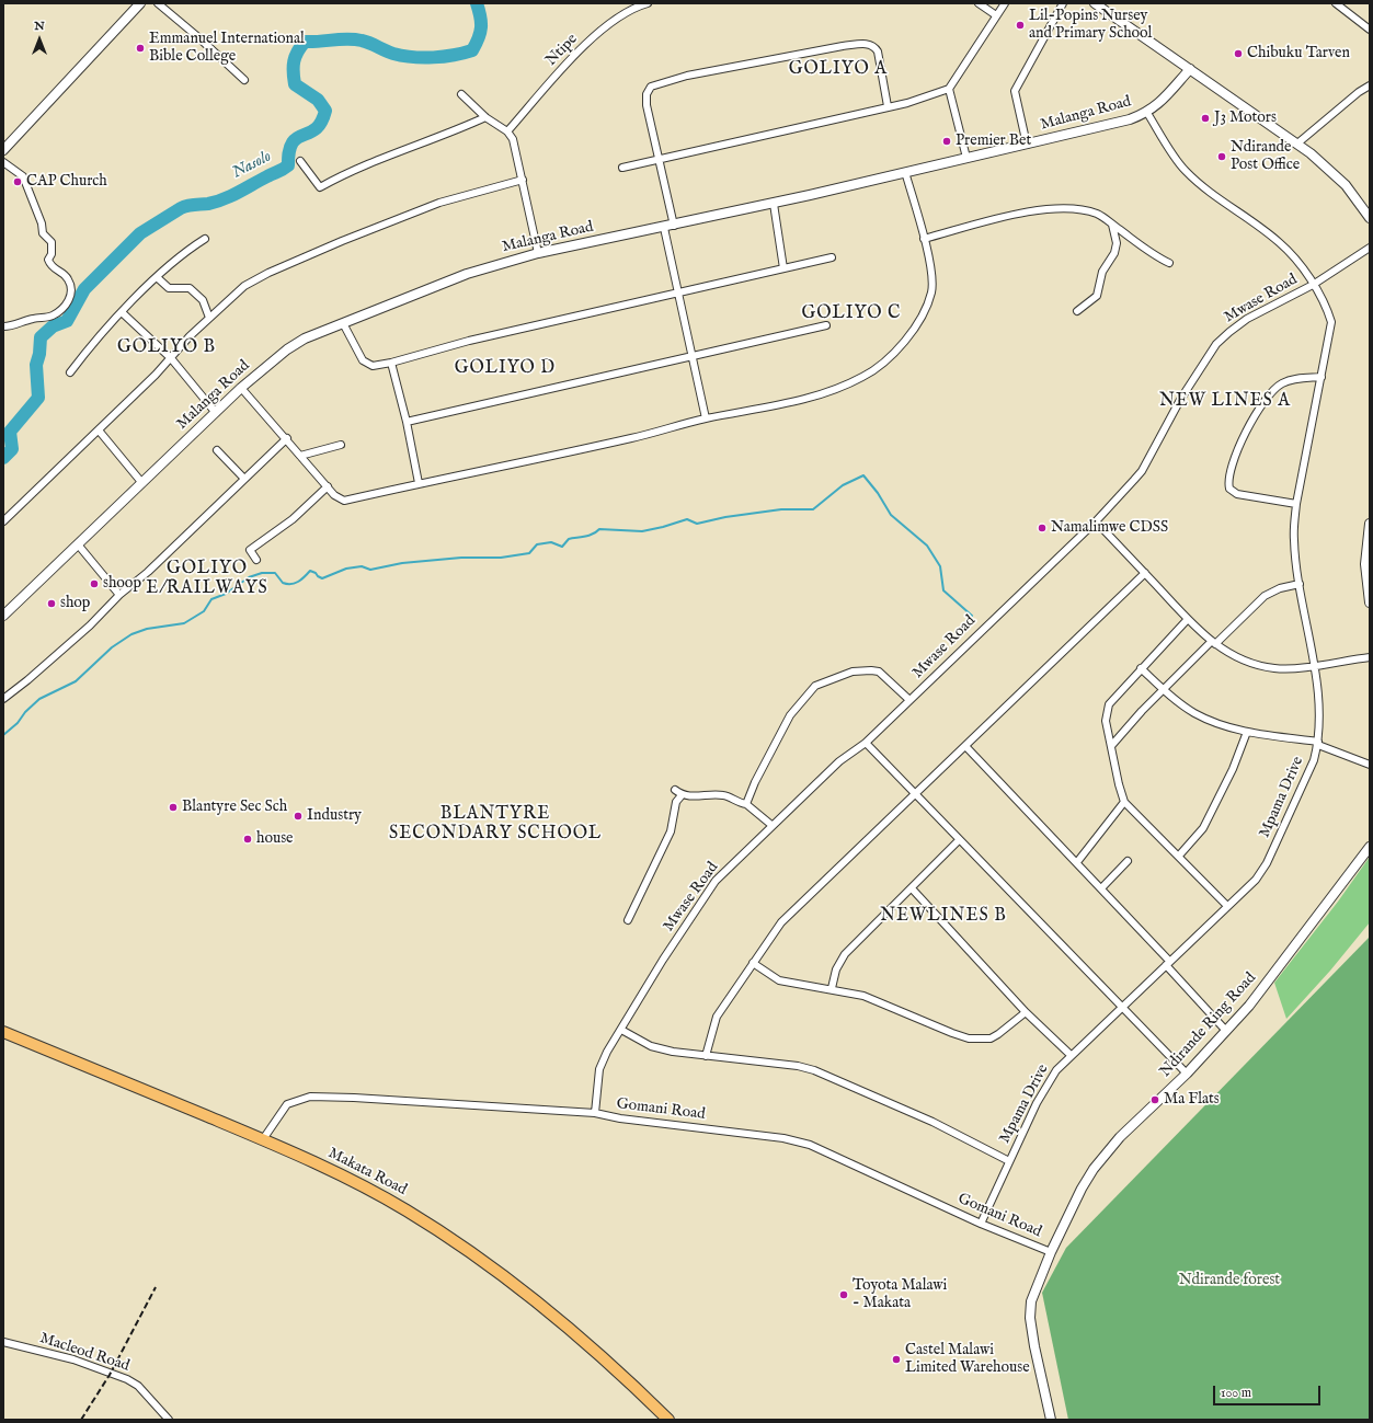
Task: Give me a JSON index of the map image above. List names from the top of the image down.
{
  "streets": {
    "main road": ["Makata Road"],
    "street": [
      "Ntipe",
      "Malanga Road",
      "Mwase Road",
      "Mpama Drive",
      "Ndirande Ring Road",
      "Gomani Road",
      "Macleod Road"
    ]
  },
  "crossings": [
    ["Malanga Road", "Mpama Drive"],
    ["Mwase Road", "Mpama Drive"],
    ["Mwase Road", "Gomani Road"],
    ["Mpama Drive", "Gomani Road"],
    ["Ndirande Ring Road", "Gomani Road"],
    ["Gomani Road", "Makata Road"]
  ],
  "districts": [
    "GOLIYO A",
    "GOLIYO C",
    "GOLIYO B",
    "GOLIYO D",
    "NEW LINES A",
    "GOLIYO E/RAILWAYS",
    "BLANTYRE SECONDARY SCHOOL",
    "NEWLINES B"
  ],
  "water": ["Nasolo"],
  "parks": ["Ndirande forest"],
  "places": [
    "Lil-Popins Nursey and Primary School",
    "Emmanuel International Bible College",
    "Chibuku Tarven",
    "J3 Motors",
    "Premier Bet",
    "Ndirande Post Office",
    "CAP Church",
    "Namalimwe CDSS",
    "shoop",
    "shop",
    "Blantyre Sec Sch",
    "Industry",
    "house",
    "Ma Flats",
    "Toyota Malawi - Makata",
    "Castel Malawi Limited Warehouse"
  ],
  "scale_bar": "100 m",
  "north": "top"
}
